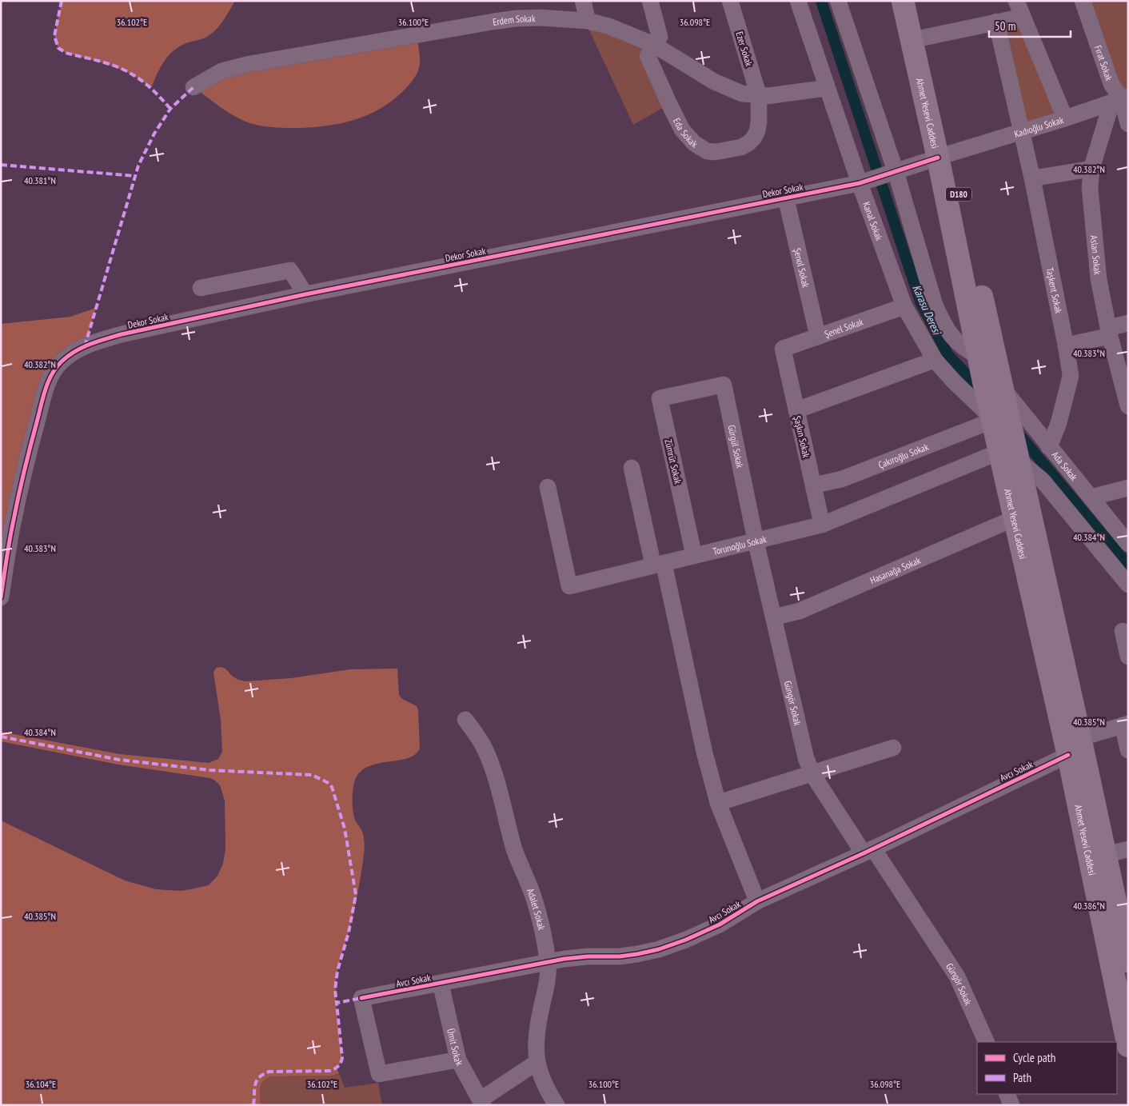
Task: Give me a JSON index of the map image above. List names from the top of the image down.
{
  "streets": {
    "highway": ["Ahmet Yesevi Caddesi", "D180"],
    "street": [
      "Erdem Sokak",
      "Ezer Sokak",
      "Fırat Sokak",
      "Kadıoğlu Sokak",
      "Eda Sokak",
      "Dekor Sokak",
      "Kanal Sokak",
      "Aslan Sokak",
      "Şenol Sokak",
      "Taşkent Sokak",
      "Şenel Sokak",
      "Şaşkın Sokak",
      "Gürgül Sokak",
      "Çakıroğlu Sokak",
      "Zümrüt Sokak",
      "Ada Sokak",
      "Torunoğlu Sokak",
      "Hasanağa Sokak",
      "Güngör Sokak",
      "Avcı Sokak",
      "Adalet Sokak",
      "Ümit Sokak"
    ]
  },
  "crossings": [
    ["Erdem Sokak", "Ezer Sokak"],
    ["Erdem Sokak", "Eda Sokak"],
    ["Erdem Sokak", "Kanal Sokak"],
    ["Ezer Sokak", "Eda Sokak"],
    ["Fırat Sokak", "Kadıoğlu Sokak"],
    ["Fırat Sokak", "Aslan Sokak"],
    ["Ahmet Yesevi Caddesi", "Kadıoğlu Sokak"],
    ["Ahmet Yesevi Caddesi", "Kanal Sokak"],
    ["Ahmet Yesevi Caddesi", "Çakıroğlu Sokak"],
    ["Ahmet Yesevi Caddesi", "Ada Sokak"],
    ["Ahmet Yesevi Caddesi", "Torunoğlu Sokak"],
    ["Ahmet Yesevi Caddesi", "Hasanağa Sokak"],
    ["Ahmet Yesevi Caddesi", "Avcı Sokak"],
    ["Kadıoğlu Sokak", "Dekor Sokak"],
    ["Kadıoğlu Sokak", "Aslan Sokak"],
    ["Kadıoğlu Sokak", "Taşkent Sokak"],
    ["Dekor Sokak", "Kanal Sokak"],
    ["Dekor Sokak", "Şenol Sokak"],
    ["Kanal Sokak", "Şenel Sokak"],
    ["Kanal Sokak", "Çakıroğlu Sokak"],
    ["Şenol Sokak", "Şenel Sokak"],
    ["Taşkent Sokak", "Ada Sokak"],
    ["Şenel Sokak", "Şaşkın Sokak"],
    ["Şaşkın Sokak", "Çakıroğlu Sokak"],
    ["Şaşkın Sokak", "Torunoğlu Sokak"],
    ["Gürgül Sokak", "Zümrüt Sokak"],
    ["Gürgül Sokak", "Torunoğlu Sokak"],
    ["Gürgül Sokak", "Güngör Sokak"],
    ["Zümrüt Sokak", "Torunoğlu Sokak"],
    ["Torunoğlu Sokak", "Güngör Sokak"],
    ["Hasanağa Sokak", "Güngör Sokak"],
    ["Güngör Sokak", "Avcı Sokak"],
    ["Avcı Sokak", "Adalet Sokak"],
    ["Avcı Sokak", "Ümit Sokak"]
  ],
  "water": ["Karasu Deresi"],
  "legend": ["Cycle path", "Path"],
  "scale_bar": "50 m",
  "coordinates": [
    "36.102°E",
    "36.100°E",
    "36.098°E",
    "40.382°N",
    "40.381°N",
    "40.383°N",
    "40.384°N",
    "40.385°N",
    "40.386°N",
    "36.104°E"
  ]
}
